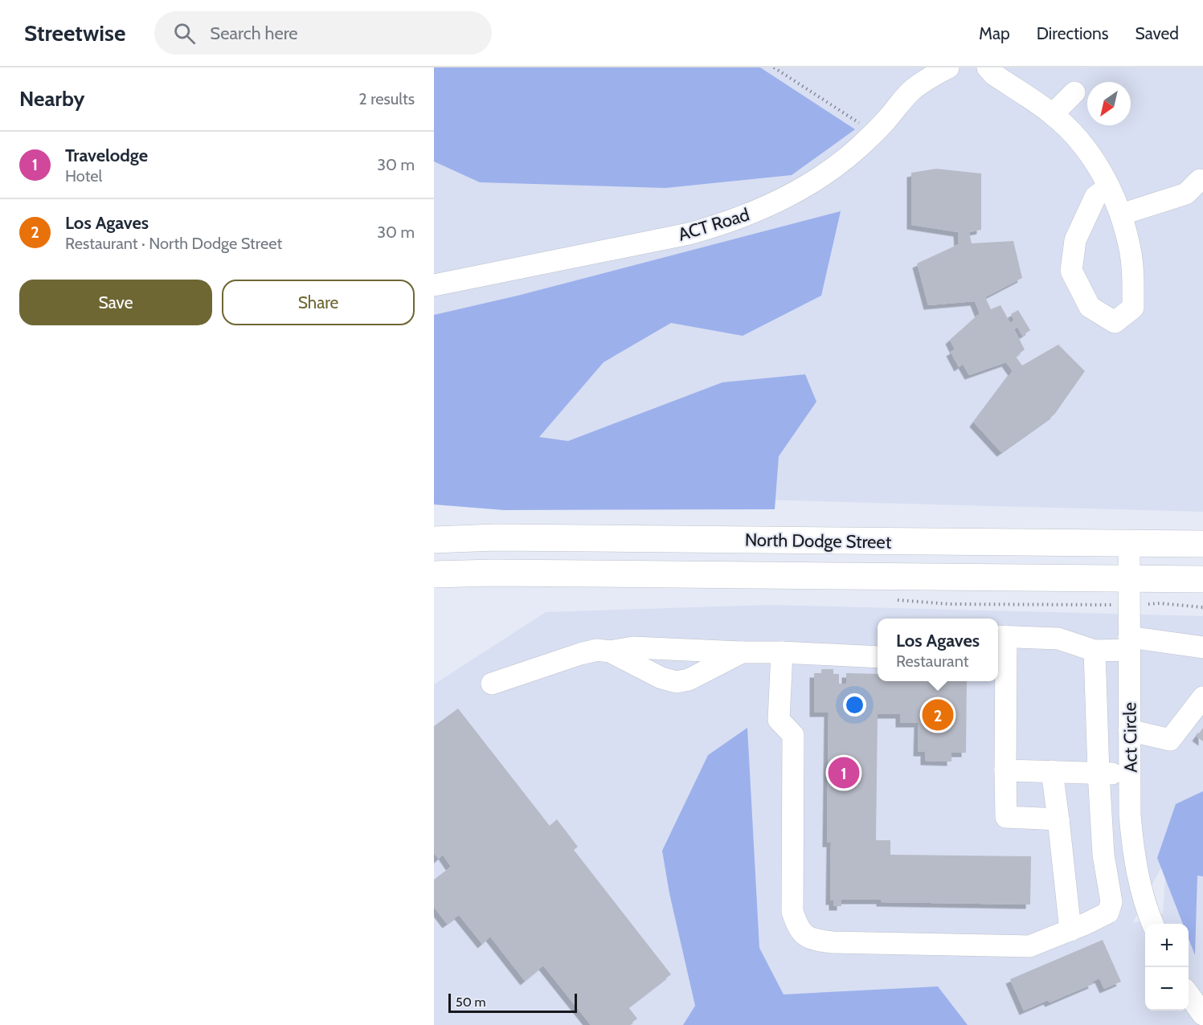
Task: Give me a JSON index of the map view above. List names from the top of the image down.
{
  "streets": {
    "main road": ["North Dodge Street"],
    "street": ["ACT Road", "Act Circle"]
  },
  "crossings": [
    ["North Dodge Street", "Act Circle"]
  ],
  "scale_bar": "50 m",
  "north": "bottom left",
  "page": {
    "header": "Streetwise",
    "search": "Search here",
    "nav": ["Map", "Directions", "Saved"],
    "heading": ["Nearby", "2 results"],
    "list": [
      {
        "mark": "1",
        "name": "Travelodge",
        "note": "Hotel",
        "value": "30 m"
      },
      {
        "mark": "2",
        "name": "Los Agaves",
        "note": "Restaurant · North Dodge Street",
        "value": "30 m"
      }
    ],
    "buttons": ["Save", "Share"],
    "popup": ["Los Agaves", "Restaurant"],
    "pins": ["2", "1"],
    "map_buttons": ["+", "−"],
    "scale": "50 m"
  }
}
